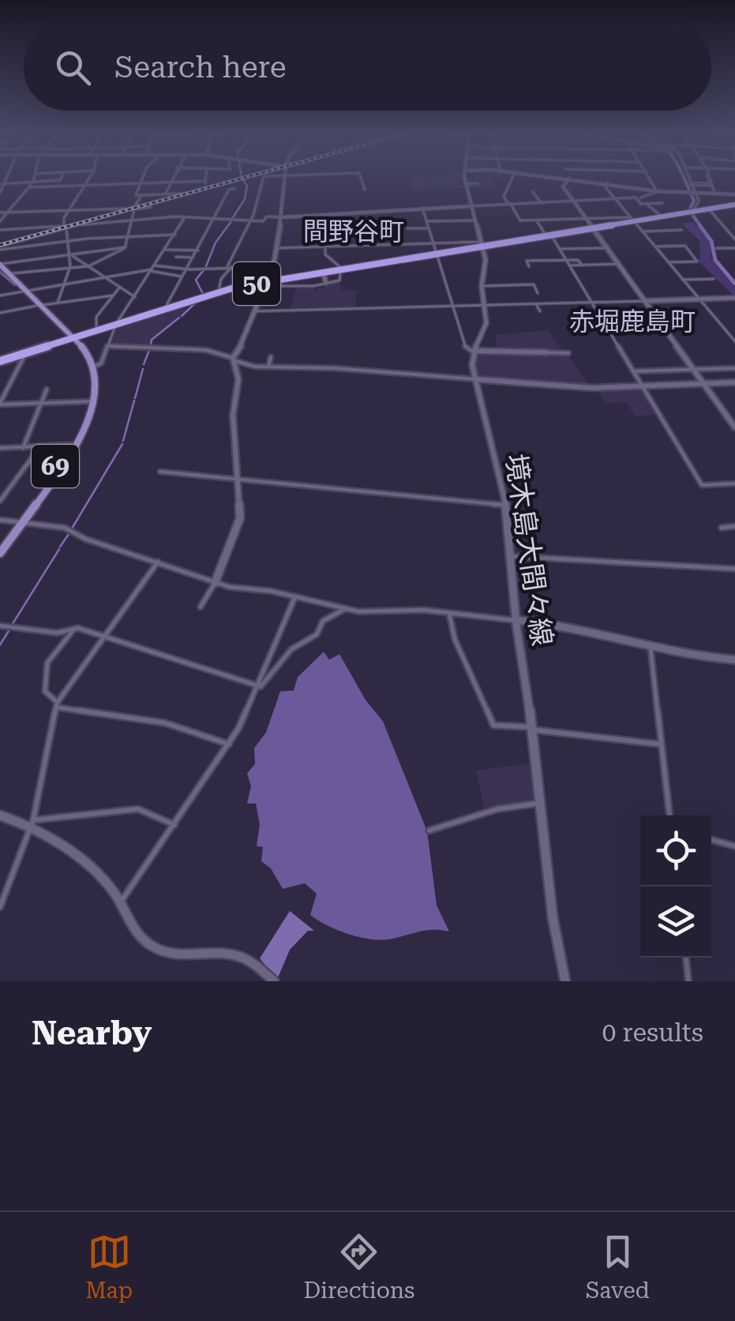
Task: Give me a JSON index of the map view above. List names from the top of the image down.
{
  "streets": {
    "highway": ["50"],
    "main road": ["69"],
    "street": ["境木島大間々線"]
  },
  "crossings": [
    ["50", "境木島大間々線"]
  ],
  "districts": ["間野谷町", "赤堀鹿島町"],
  "page": {
    "search": "Search here",
    "heading": ["Nearby", "0 results"],
    "nav": ["Map", "Directions", "Saved"]
  }
}
